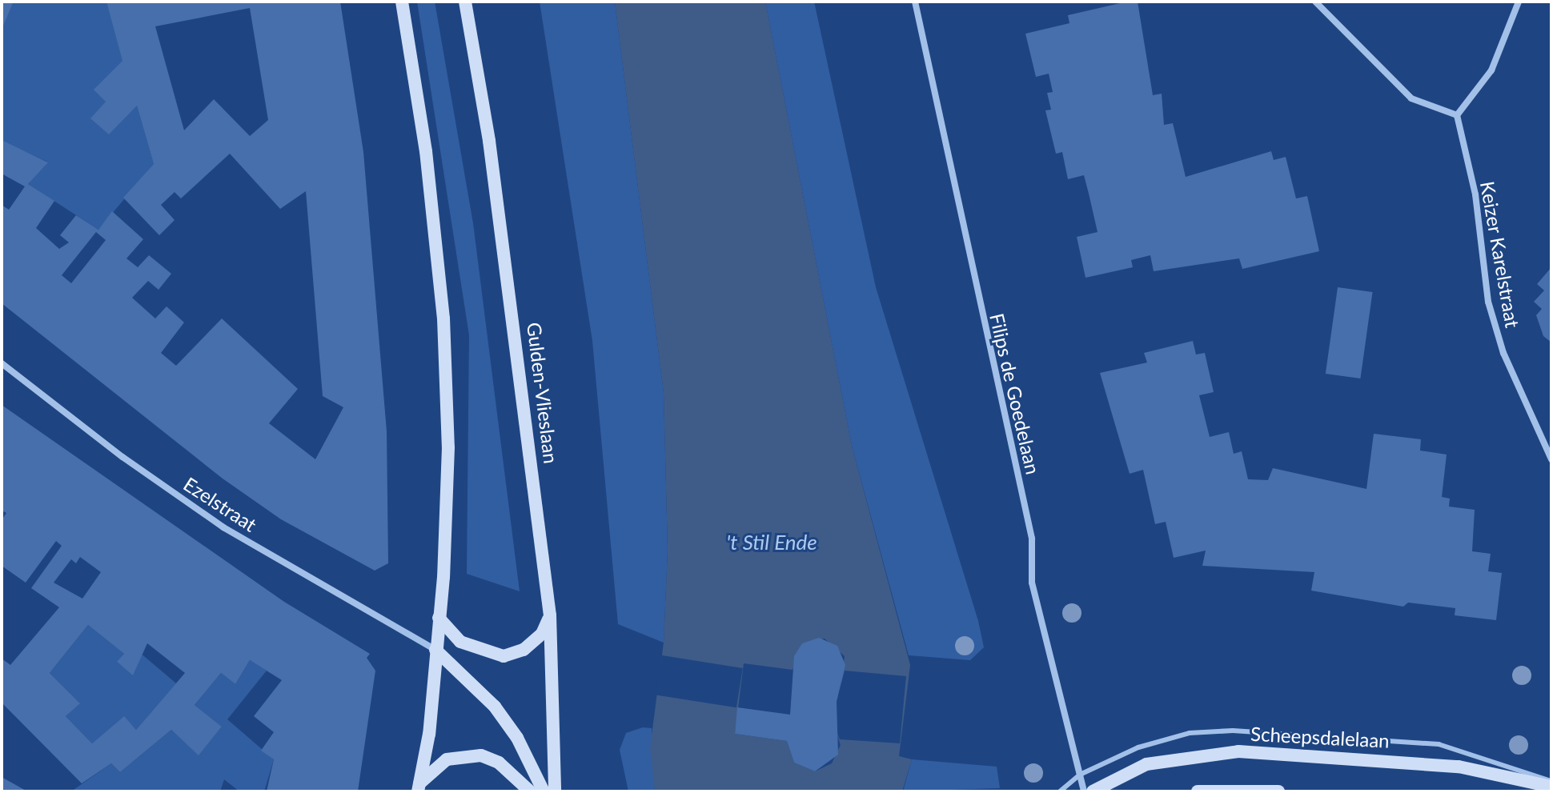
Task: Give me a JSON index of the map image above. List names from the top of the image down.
{
  "streets": {
    "main road": ["Gulden-Vlieslaan", "Scheepsdalelaan"],
    "street": ["Keizer Karelstraat", "Filips de Goedelaan", "Ezelstraat"]
  },
  "water": ["'t Stil Ende"]
}
